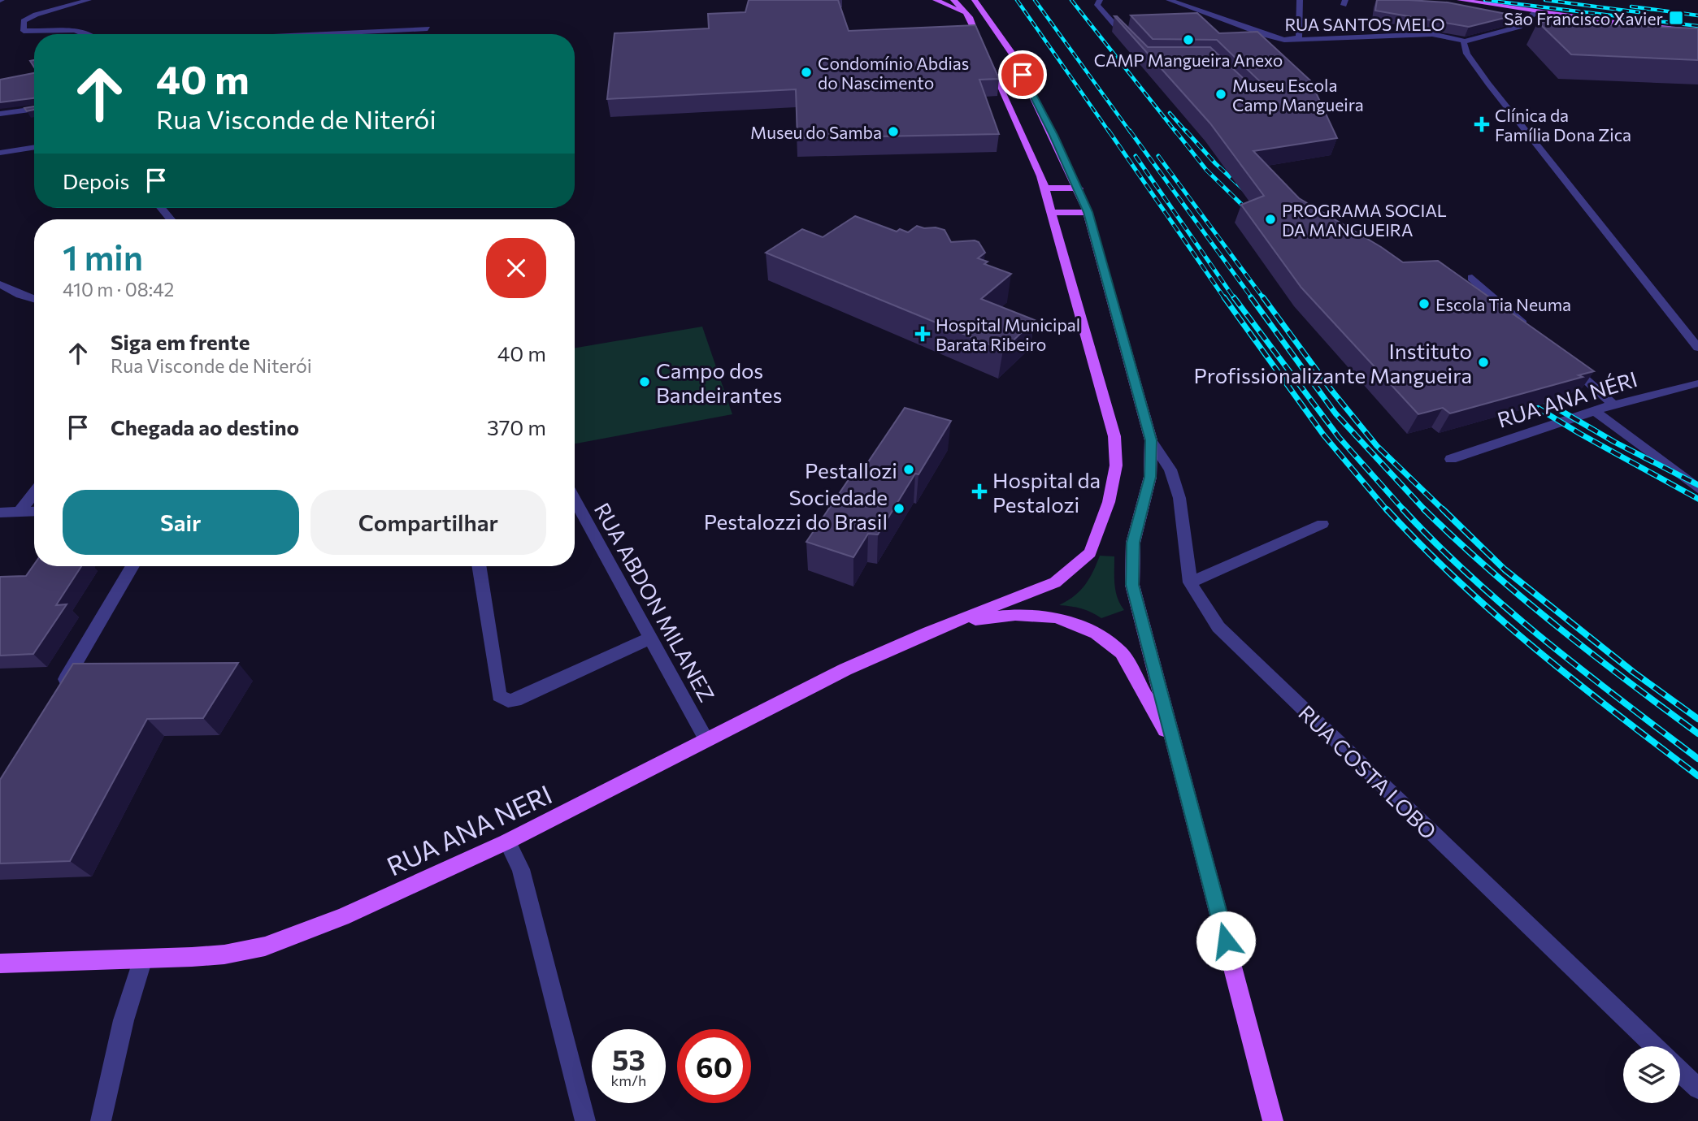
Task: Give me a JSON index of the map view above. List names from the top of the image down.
{
  "streets": {
    "main road": ["RUA SANTOS MELO", "RUA ANA NERI"],
    "street": ["RUA ANA NÉRI", "RUA ABDON MILANEZ", "RUA COSTA LOBO"]
  },
  "crossings": [
    ["RUA ABDON MILANEZ", "RUA ANA NERI"]
  ],
  "places": {
    "transit": ["São Francisco Xavier"],
    "other": [
      "CAMP Mangueira Anexo",
      "Condomínio Abdias do Nascimento",
      "Museu Escola Camp Mangueira",
      "Museu do Samba",
      "PROGRAMA SOCIAL DA MANGUEIRA",
      "Escola Tia Neuma",
      "Instituto Profissionalizante Mangueira",
      "Campo dos Bandeirantes",
      "Pestallozi",
      "Sociedade Pestalozzi do Brasil"
    ],
    "health": ["Clínica da Família Dona Zica", "Hospital Municipal Barata Ribeiro", "Hospital da Pestalozi"]
  },
  "page": {
    "turn": ["40 m", "Rua Visconde de Niterói"],
    "then": "Depois",
    "heading": ["1 min", "410 m · 08:42"],
    "list": [
      {
        "name": "Siga em frente",
        "note": "Rua Visconde de Niterói",
        "value": "40 m"
      },
      {
        "name": "Chegada ao destino",
        "value": "370 m"
      }
    ],
    "buttons": ["Sair", "Compartilhar"],
    "speed": "53 km/h",
    "limit": "60"
  }
}
